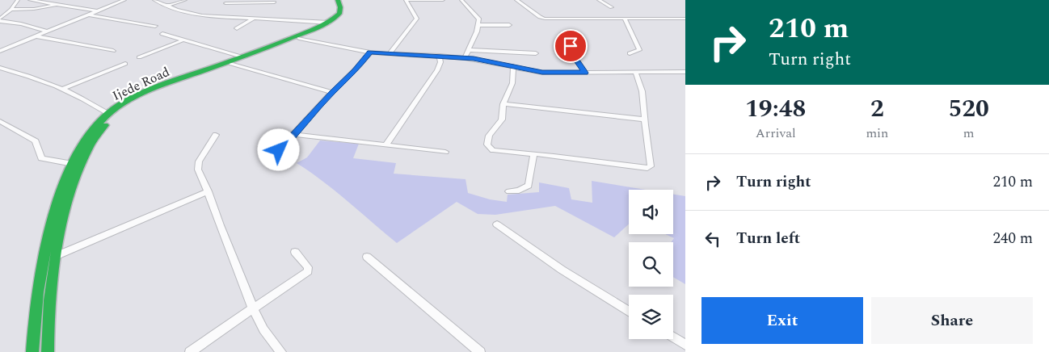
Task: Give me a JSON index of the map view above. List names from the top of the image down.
{
  "streets": {
    "main road": ["Ijede Road"]
  },
  "page": {
    "turn": ["210 m", "Turn right"],
    "eta": [
      "19:48",
      "Arrival",
      "2",
      "min",
      "520",
      "m"
    ],
    "list": [
      {
        "name": "Turn right",
        "value": "210 m"
      },
      {
        "name": "Turn left",
        "value": "240 m"
      }
    ],
    "buttons": ["Exit", "Share"]
  }
}
